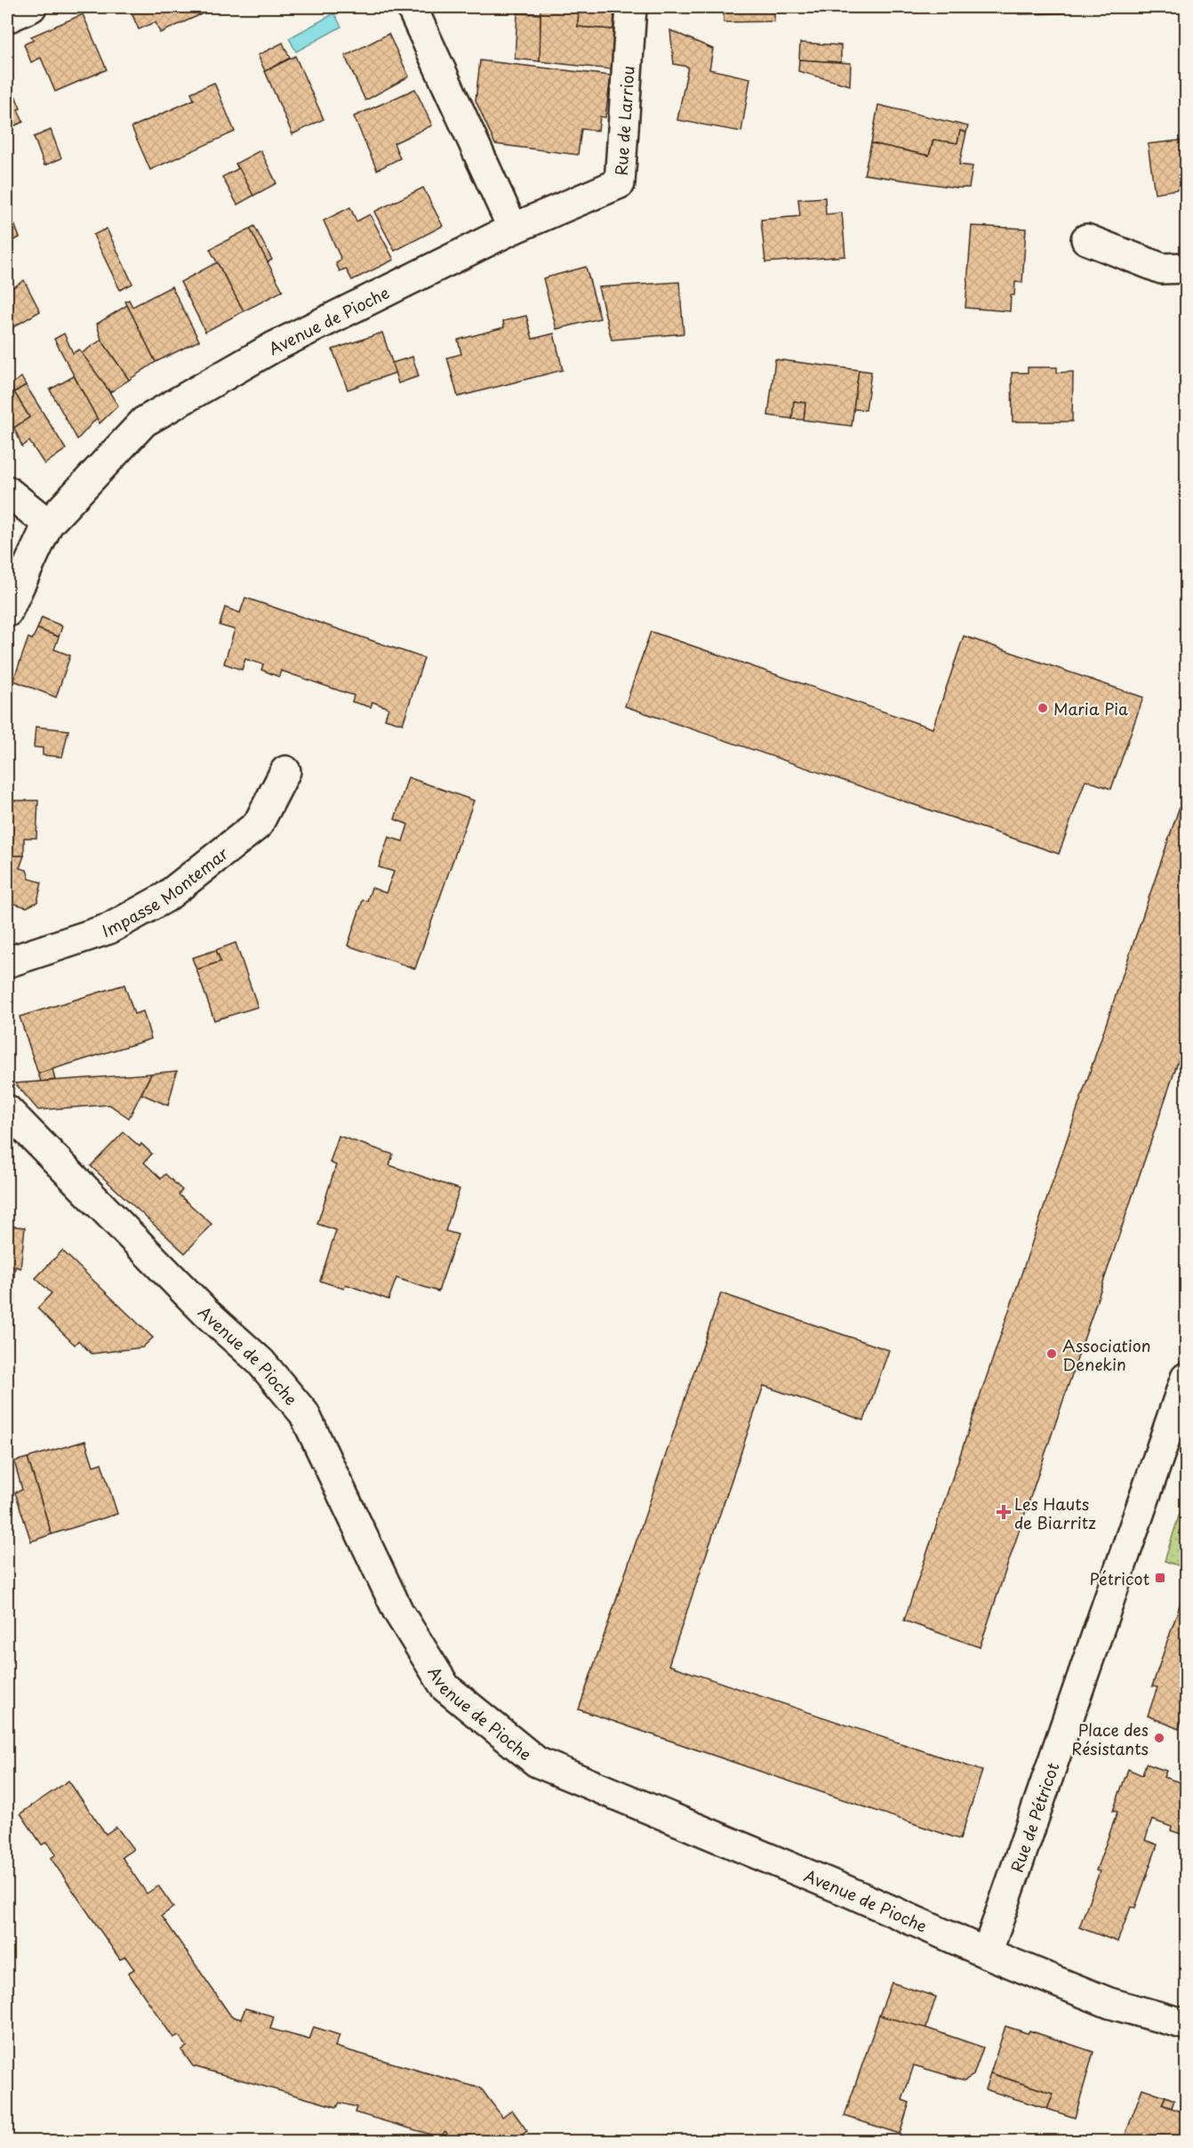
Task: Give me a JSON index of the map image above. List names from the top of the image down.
{
  "streets": {
    "street": [
      "Rue de Larriou",
      "Avenue de Pioche",
      "Impasse Montemar",
      "Rue de Pétricot"
    ]
  },
  "crossings": [
    ["Rue de Larriou", "Avenue de Pioche"],
    ["Avenue de Pioche", "Rue de Pétricot"]
  ],
  "places": {
    "other": ["Maria Pia", "Association Denekin", "Place des Résistants"],
    "health": ["Les Hauts de Biarritz"],
    "transit": ["Pétricot"]
  }
}
